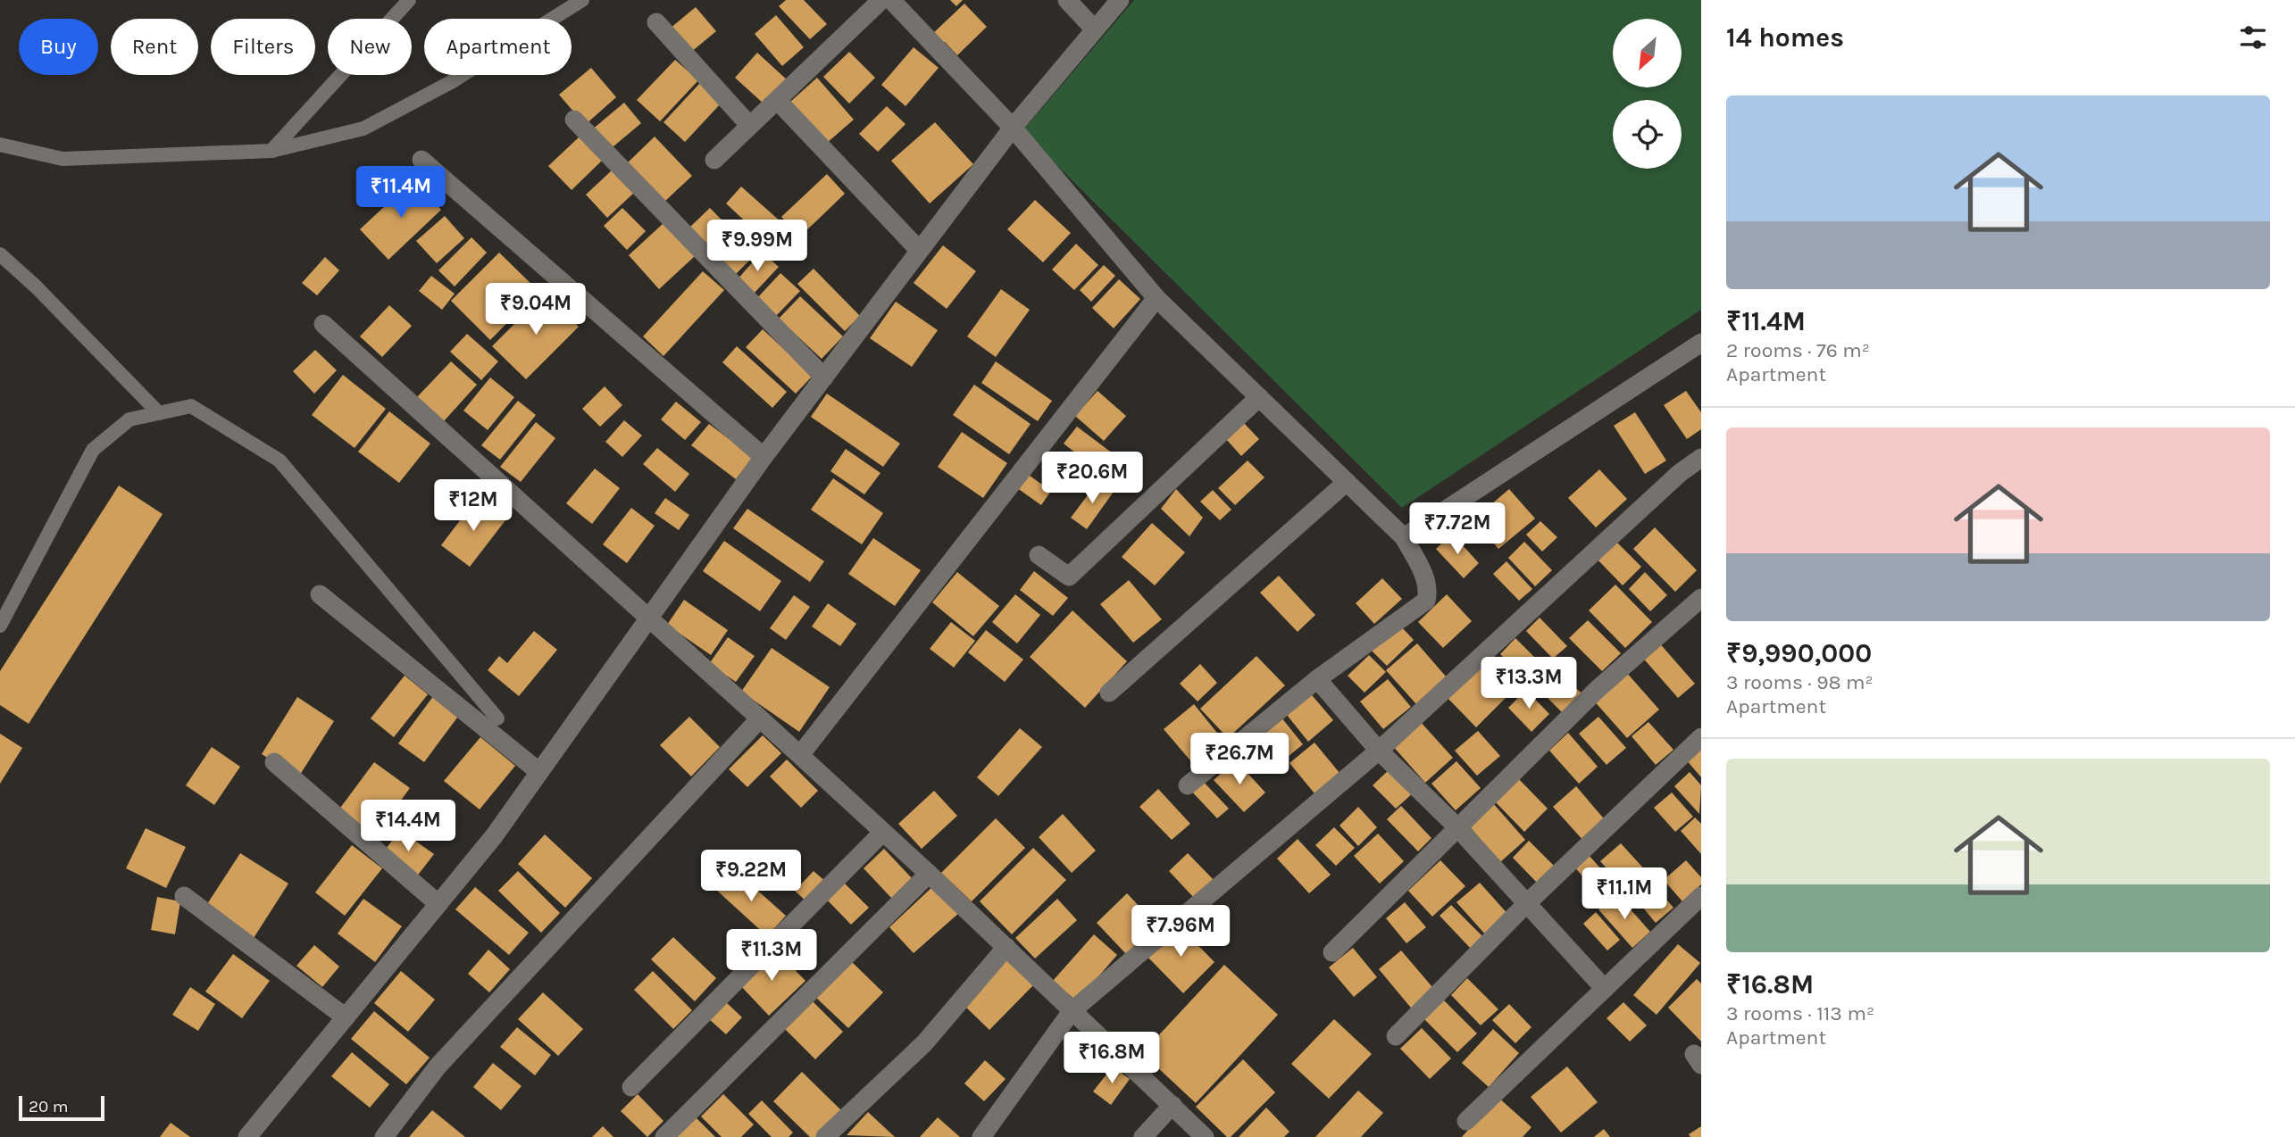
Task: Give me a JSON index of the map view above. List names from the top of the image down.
{
  "scale_bar": "20 m",
  "north": "bottom left",
  "page": {
    "heading": "14 homes",
    "chip": [
      "Buy",
      "Rent",
      "Filters",
      "New",
      "Apartment"
    ],
    "list": [
      {
        "name": "₹11.4M",
        "note": "2 rooms · 76 m² · Apartment"
      },
      {
        "name": "₹9,990,000",
        "note": "3 rooms · 98 m² · Apartment"
      },
      {
        "name": "₹16.8M",
        "note": "3 rooms · 113 m² · Apartment"
      }
    ],
    "price": [
      "₹11.4M",
      "₹9.99M",
      "₹9.04M",
      "₹20.6M",
      "₹12M",
      "₹7.72M",
      "₹13.3M",
      "₹26.7M",
      "₹14.4M",
      "₹9.22M",
      "₹11.1M",
      "₹7.96M",
      "₹11.3M",
      "₹16.8M"
    ],
    "scale": "20 m"
  }
}
